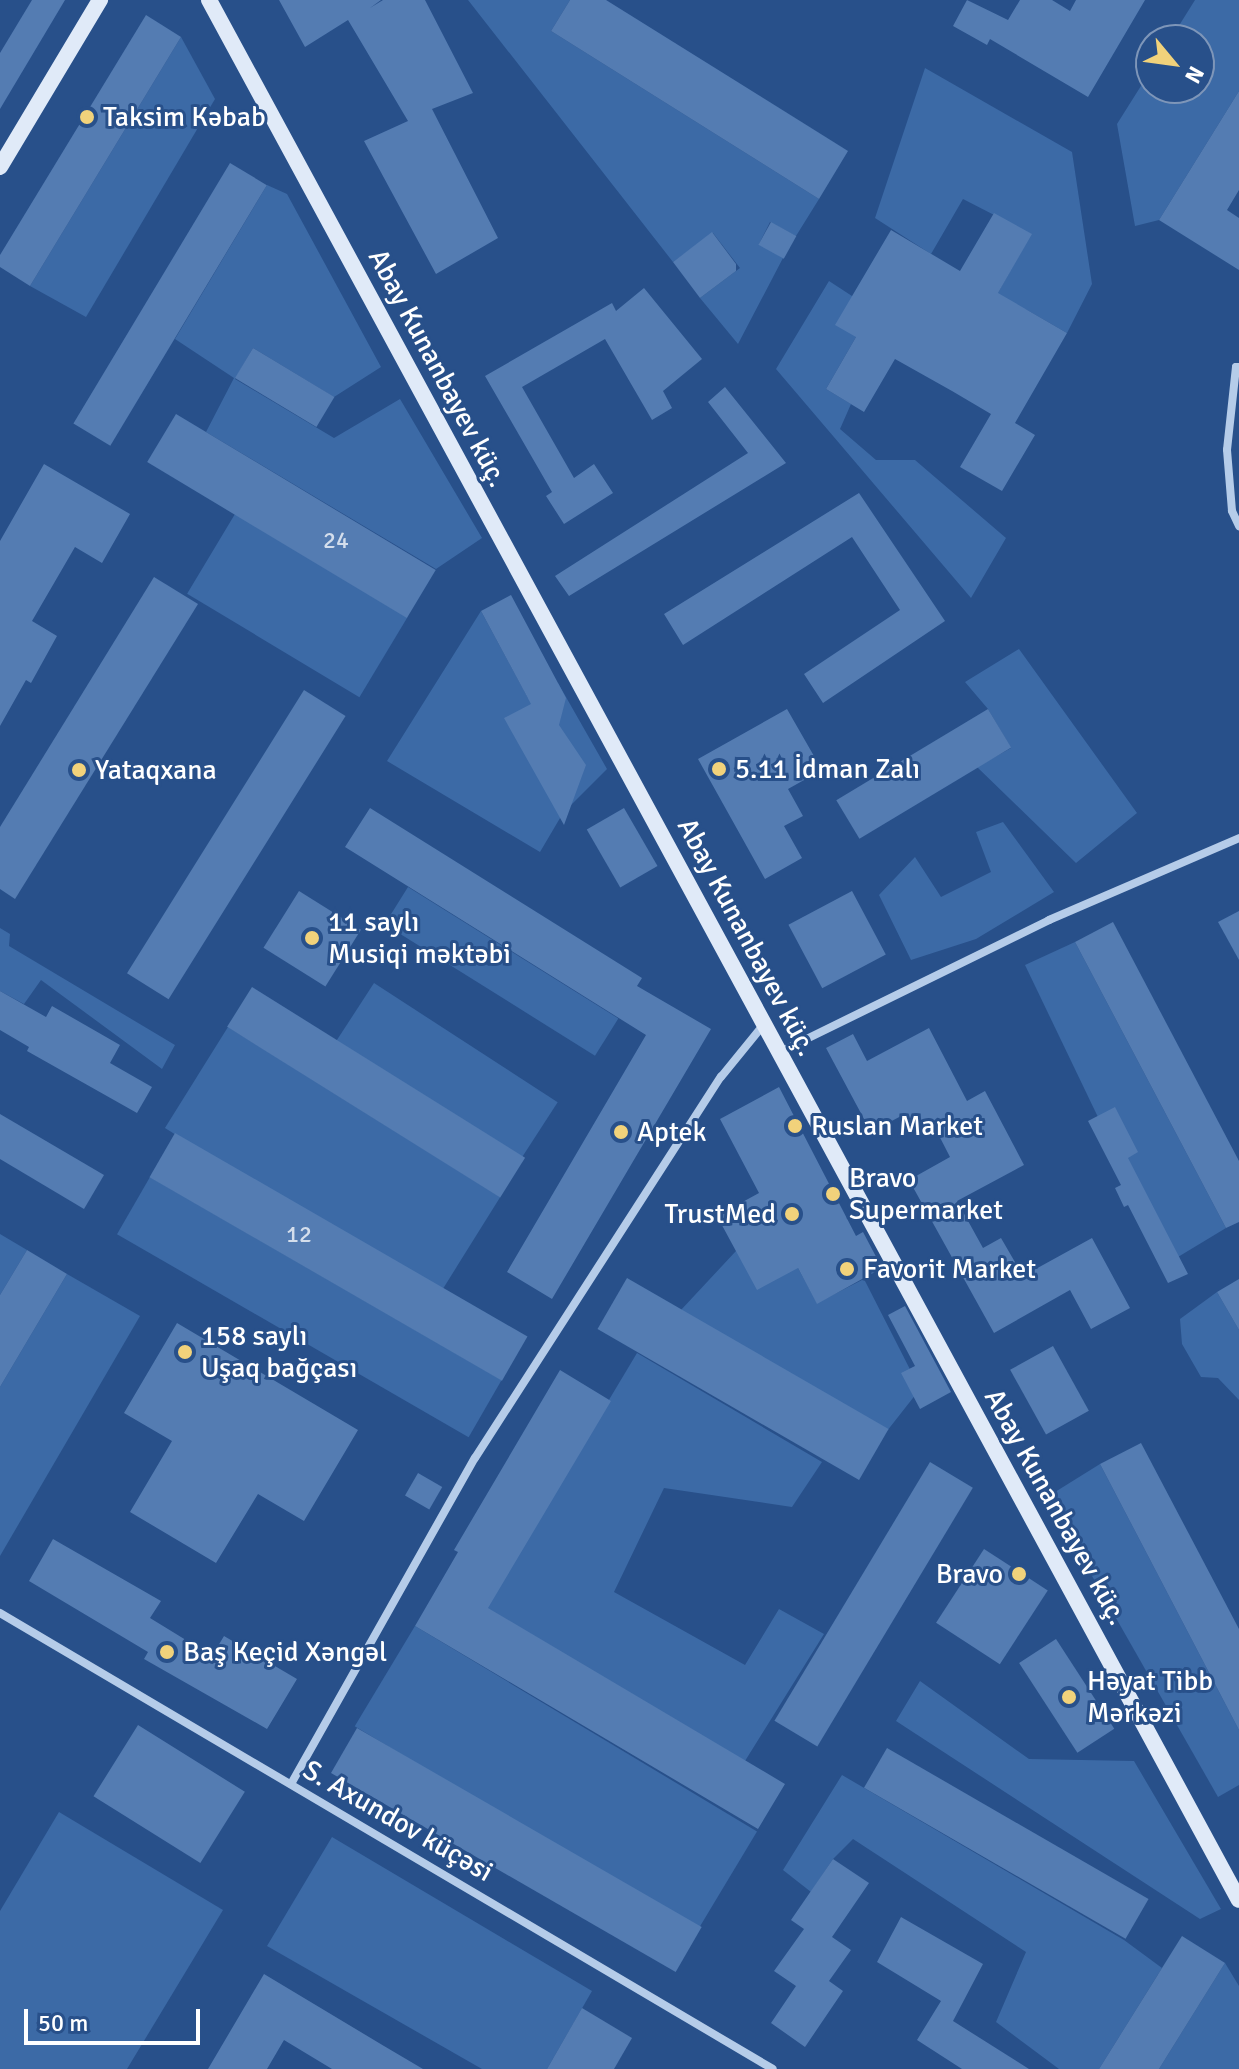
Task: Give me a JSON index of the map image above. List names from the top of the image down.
{
  "streets": {
    "street": ["Abay Kunanbayev küç.", "S. Axundov küçəsi"]
  },
  "places": [
    "Taksim Kəbab",
    "5.11 İdman Zalı",
    "Yataqxana",
    "11 saylı Musiqi məktəbi",
    "Ruslan Market",
    "Aptek",
    "Bravo Supermarket",
    "TrustMed",
    "Favorit Market",
    "158 saylı Uşaq bağçası",
    "Bravo",
    "Baş Keçid Xəngəl",
    "Həyat Tibb Mərkəzi"
  ],
  "house_numbers": ["24", "12"],
  "scale_bar": "50 m",
  "north": "bottom right"
}
